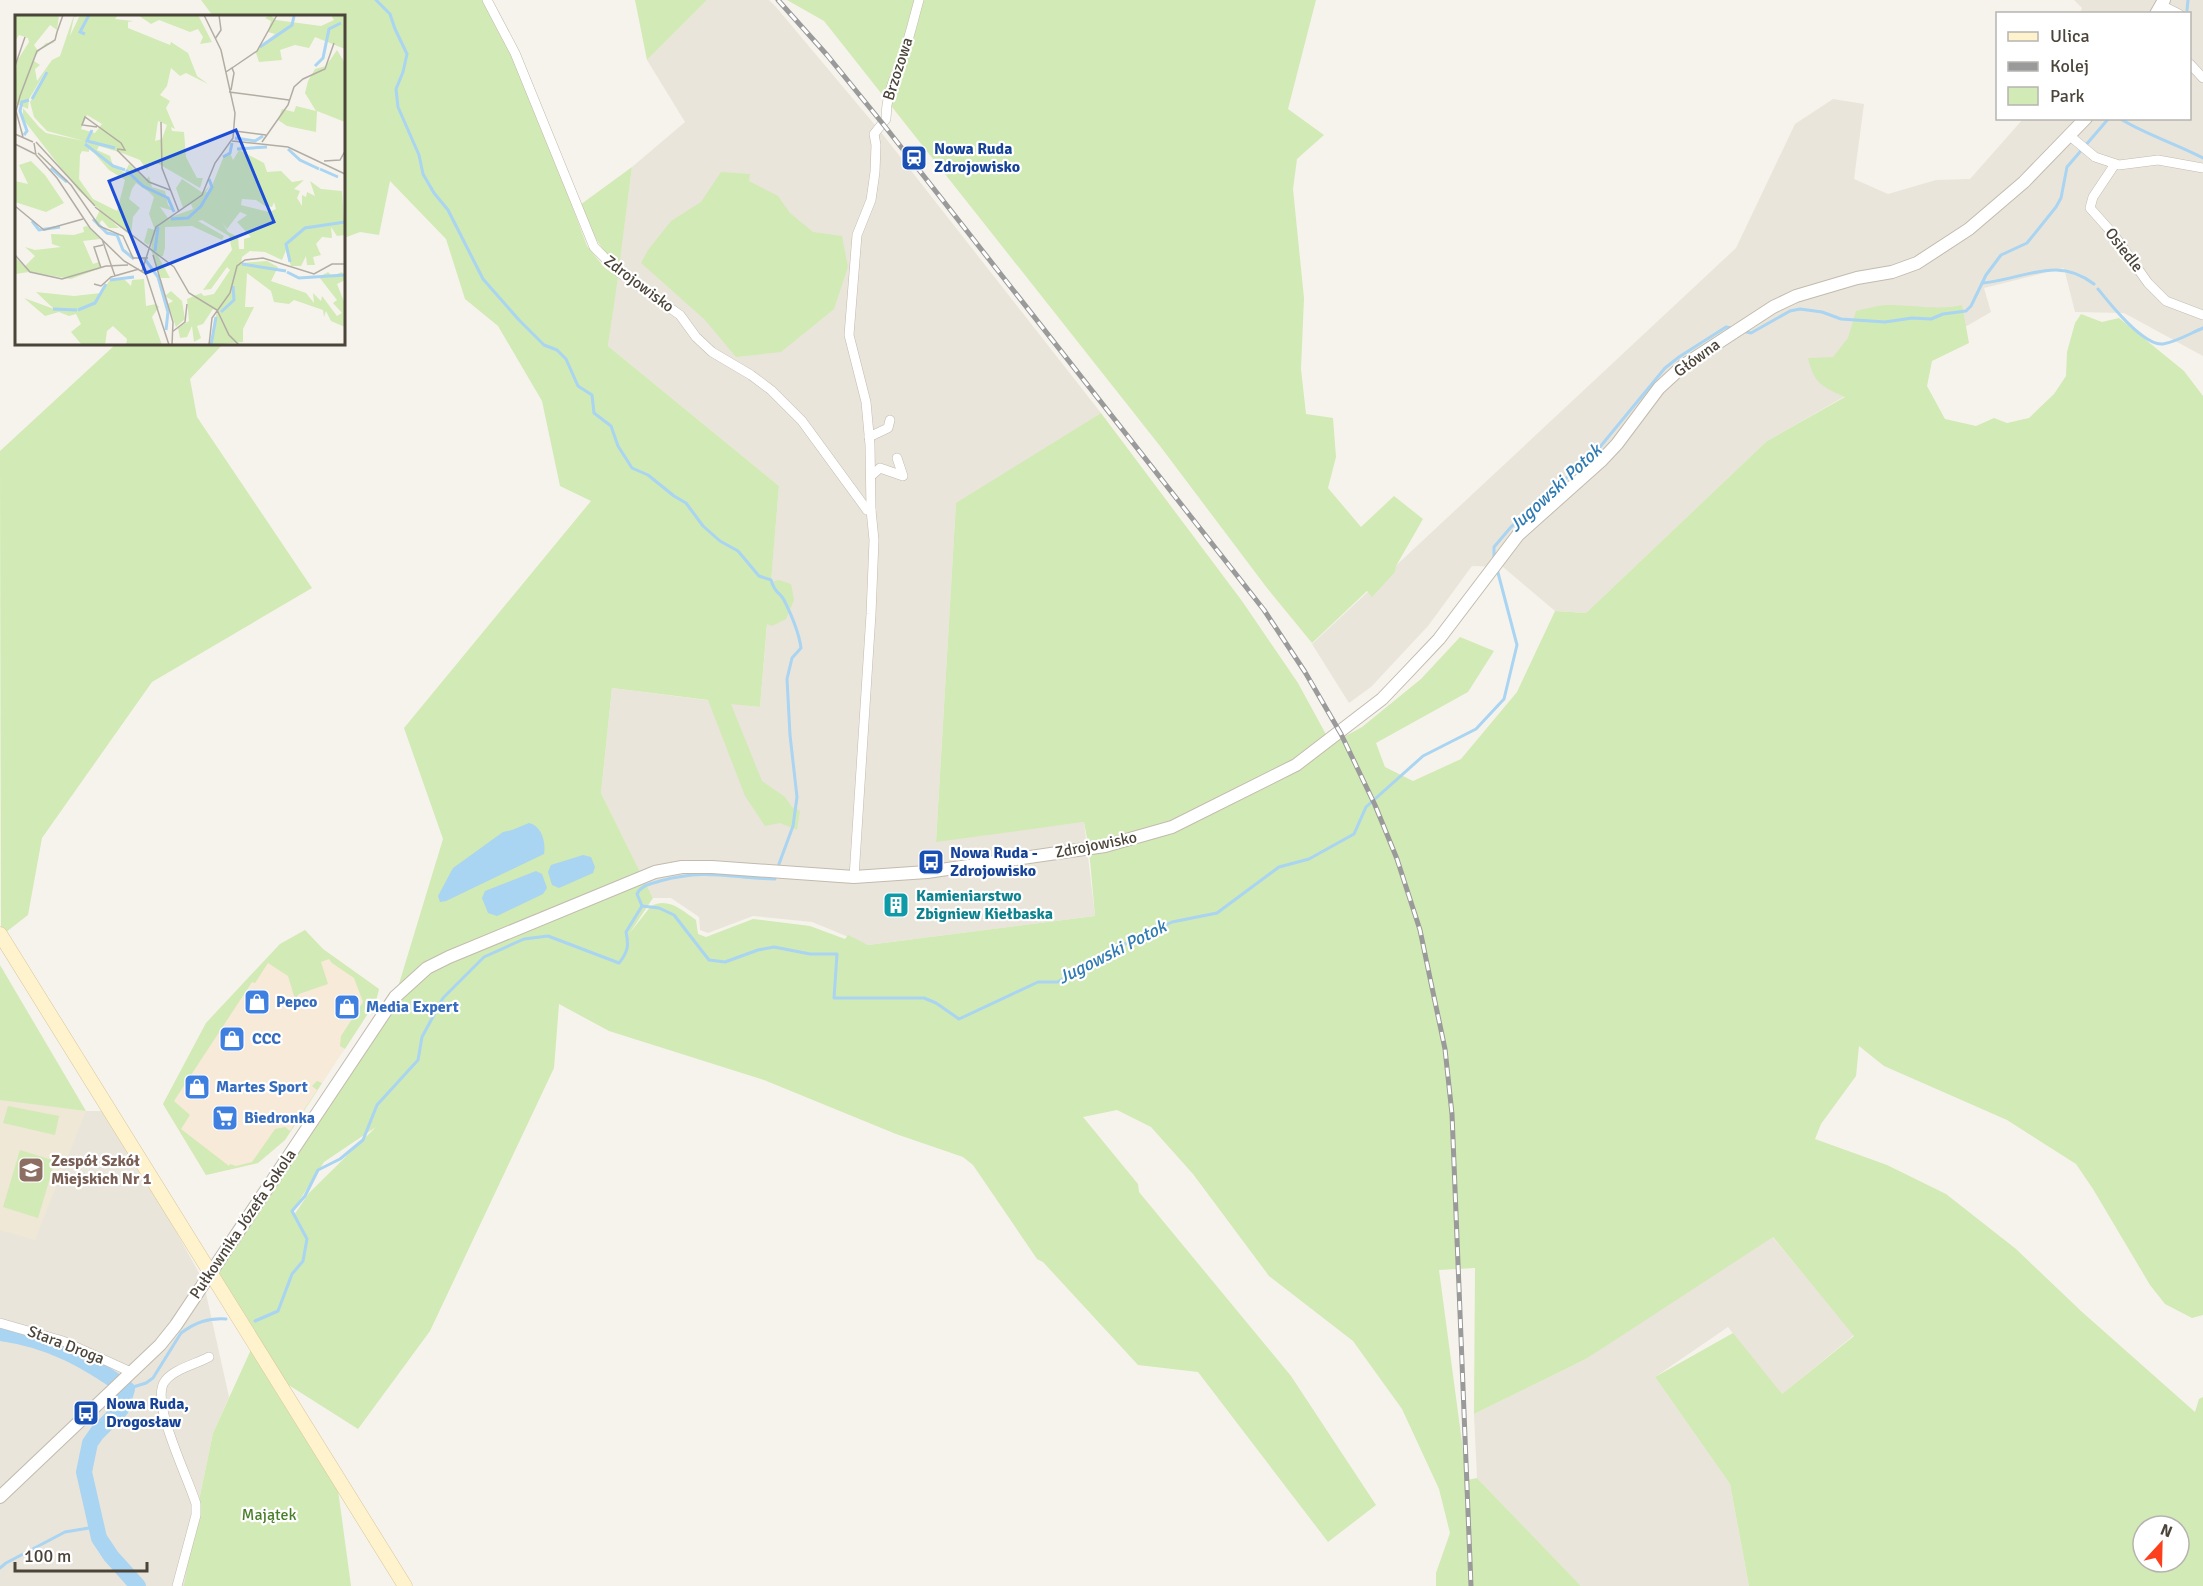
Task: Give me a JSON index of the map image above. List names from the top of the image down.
{
  "streets": {
    "street": [
      "Brzozowa",
      "Osiedle",
      "Zdrojowisko",
      "Główna",
      "Pułkownika Józefa Sokola",
      "Stara Droga"
    ]
  },
  "crossings": [
    ["Zdrojowisko", "Główna"],
    ["Zdrojowisko", "Pułkownika Józefa Sokola"],
    ["Pułkownika Józefa Sokola", "Stara Droga"]
  ],
  "water": ["Jugowski Potok"],
  "parks": ["Majątek"],
  "places": {
    "station": ["Nowa Ruda Zdrojowisko"],
    "bus stop": ["Nowa Ruda - Zdrojowisko", "Nowa Ruda, Drogosław"],
    "building": ["Kamieniarstwo Zbigniew Kiełbaska"],
    "shop": [
      "Pepco",
      "Media Expert",
      "CCC",
      "Martes Sport"
    ],
    "supermarket": ["Biedronka"],
    "school or university": ["Zespół Szkół Miejskich Nr 1"]
  },
  "legend": ["Ulica", "Kolej", "Park"],
  "scale_bar": "100 m",
  "north": "top"
}
